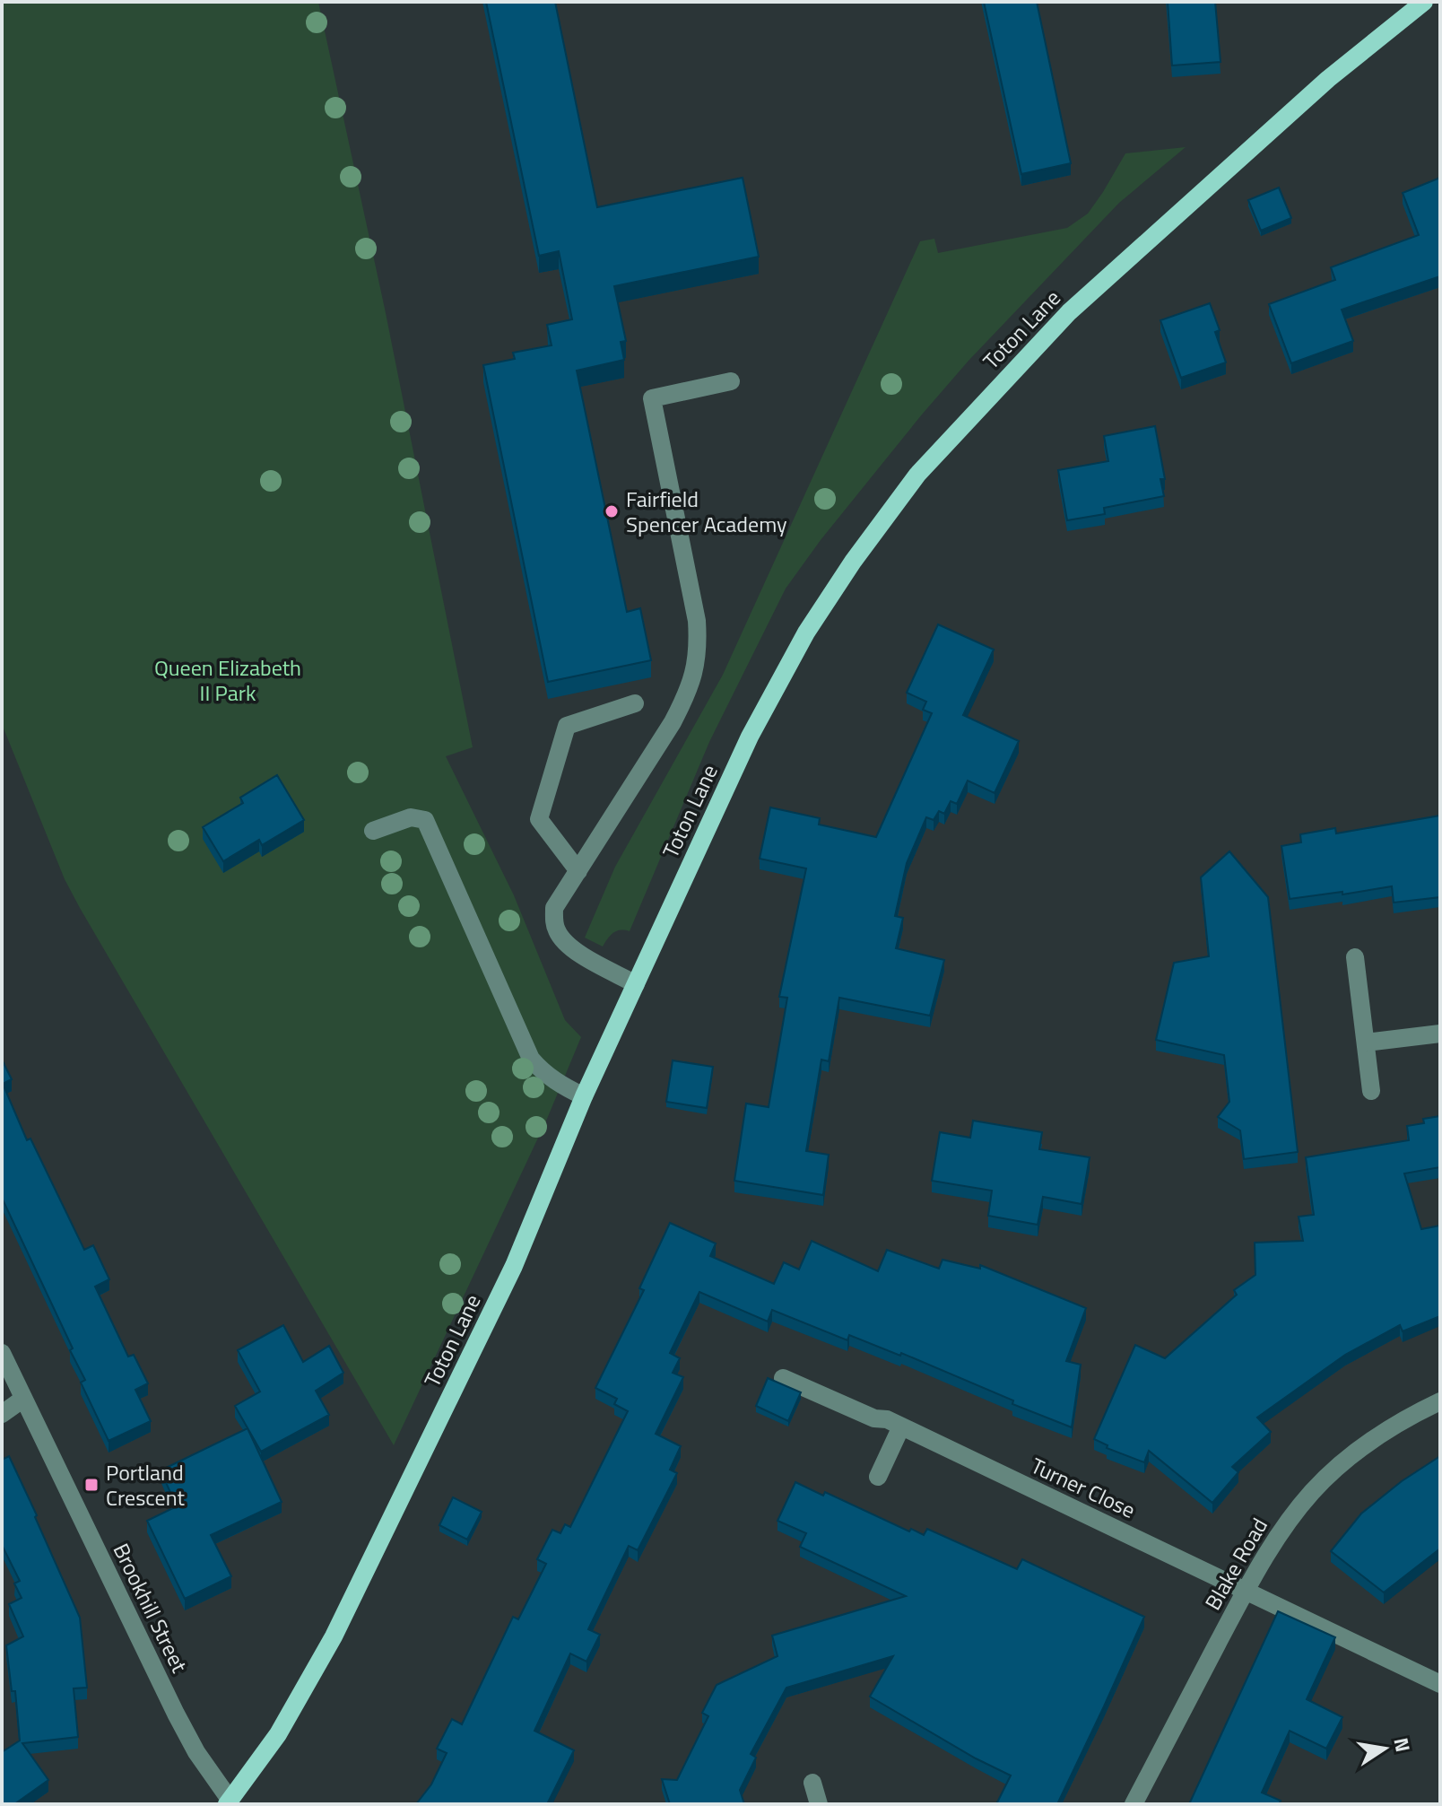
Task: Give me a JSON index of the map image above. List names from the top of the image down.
{
  "streets": {
    "main road": ["Toton Lane"],
    "street": ["Turner Close", "Blake Road", "Brookhill Street"]
  },
  "crossings": [
    ["Toton Lane", "Brookhill Street"],
    ["Turner Close", "Blake Road"]
  ],
  "parks": ["Queen Elizabeth II Park"],
  "places": {
    "other": ["Fairfield Spencer Academy"],
    "transit": ["Portland Crescent"]
  },
  "north": "right"
}
